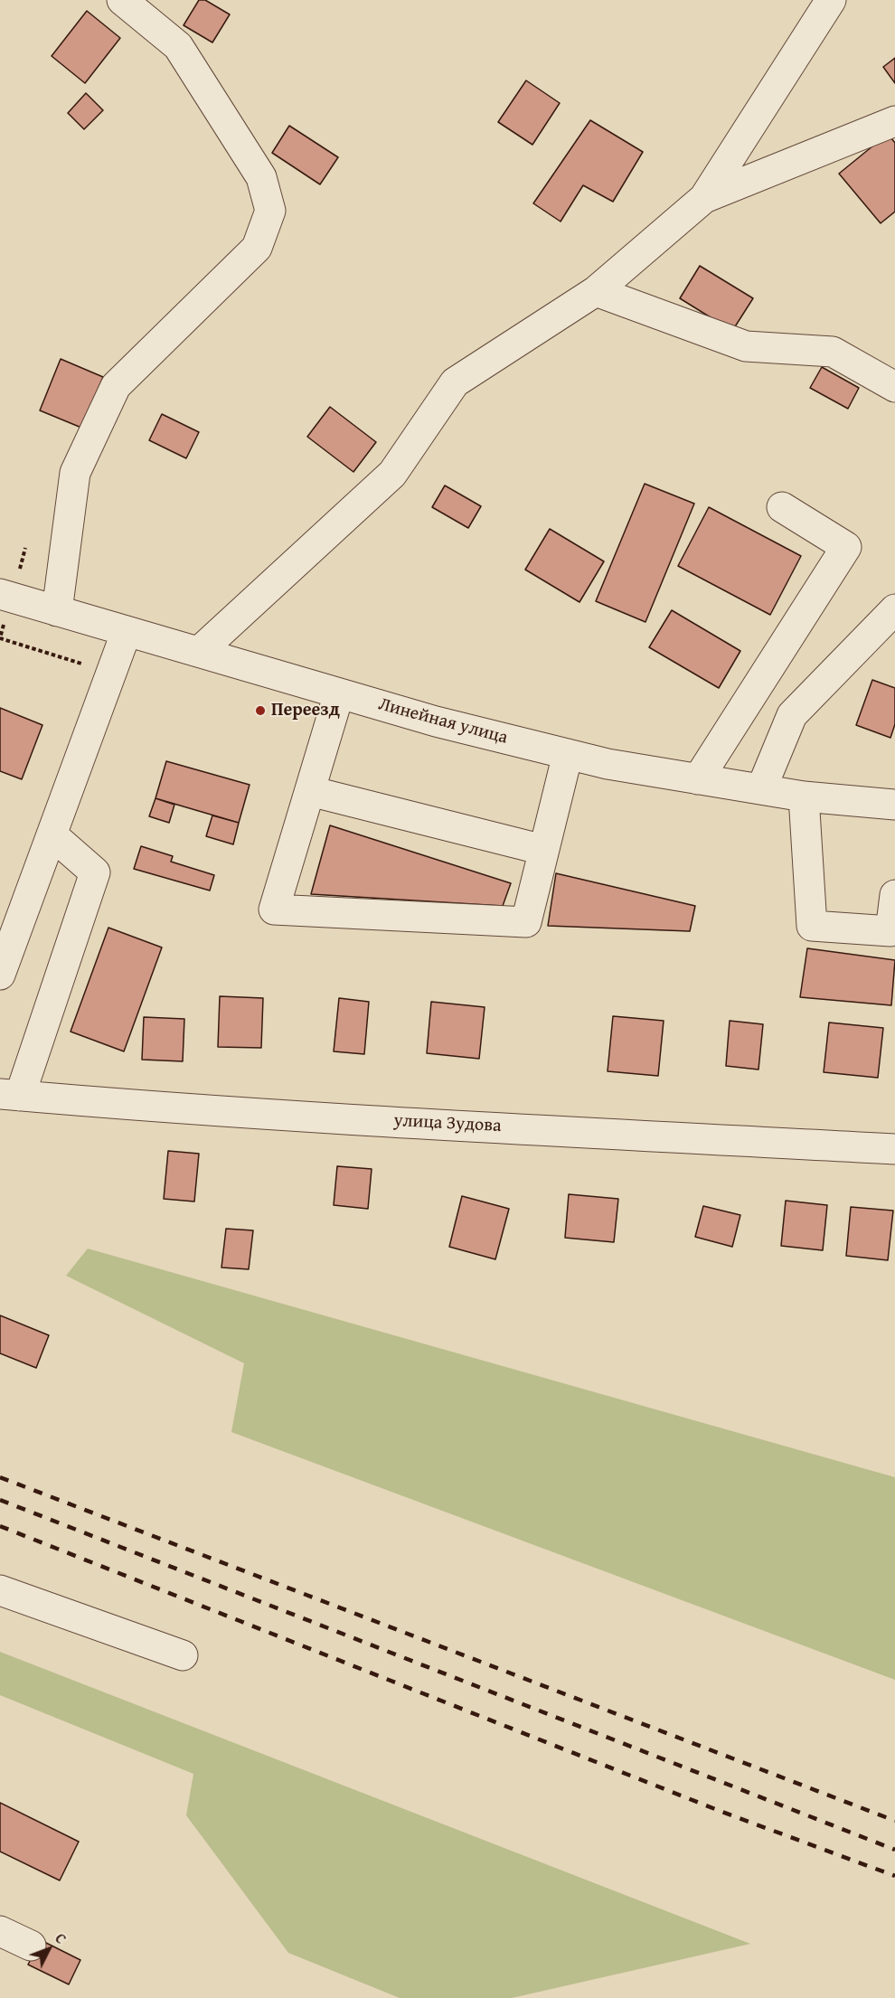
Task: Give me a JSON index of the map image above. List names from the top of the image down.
{
  "streets": {
    "street": ["Линейная улица", "улица Зудова"]
  },
  "places": ["Переезд"],
  "north": "top right"
}
